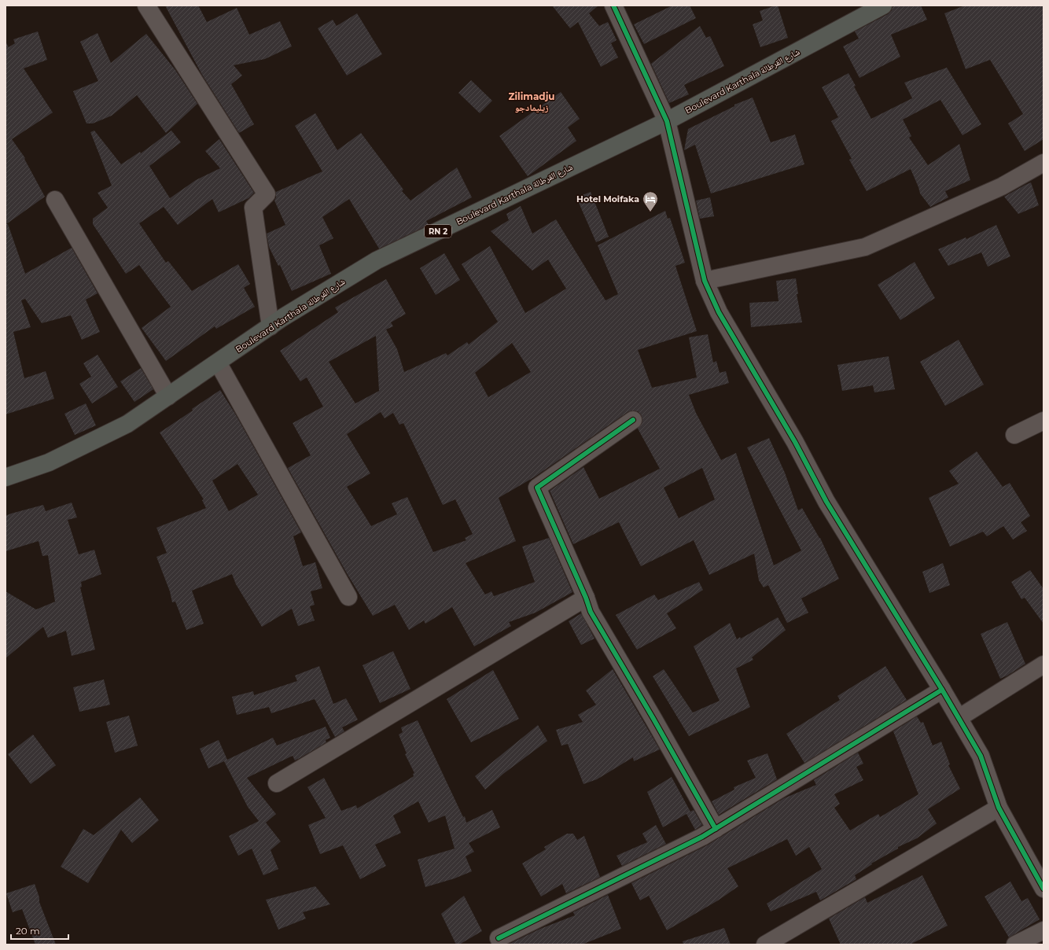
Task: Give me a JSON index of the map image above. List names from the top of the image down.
{
  "streets": {
    "main road": ["Boulevard Karthala شارع القرطالة", "RN 2"]
  },
  "districts": ["Zilimadju زيليمادجو"],
  "places": {
    "hotel": ["Hotel Moifaka"]
  },
  "scale_bar": "20 m"
}
